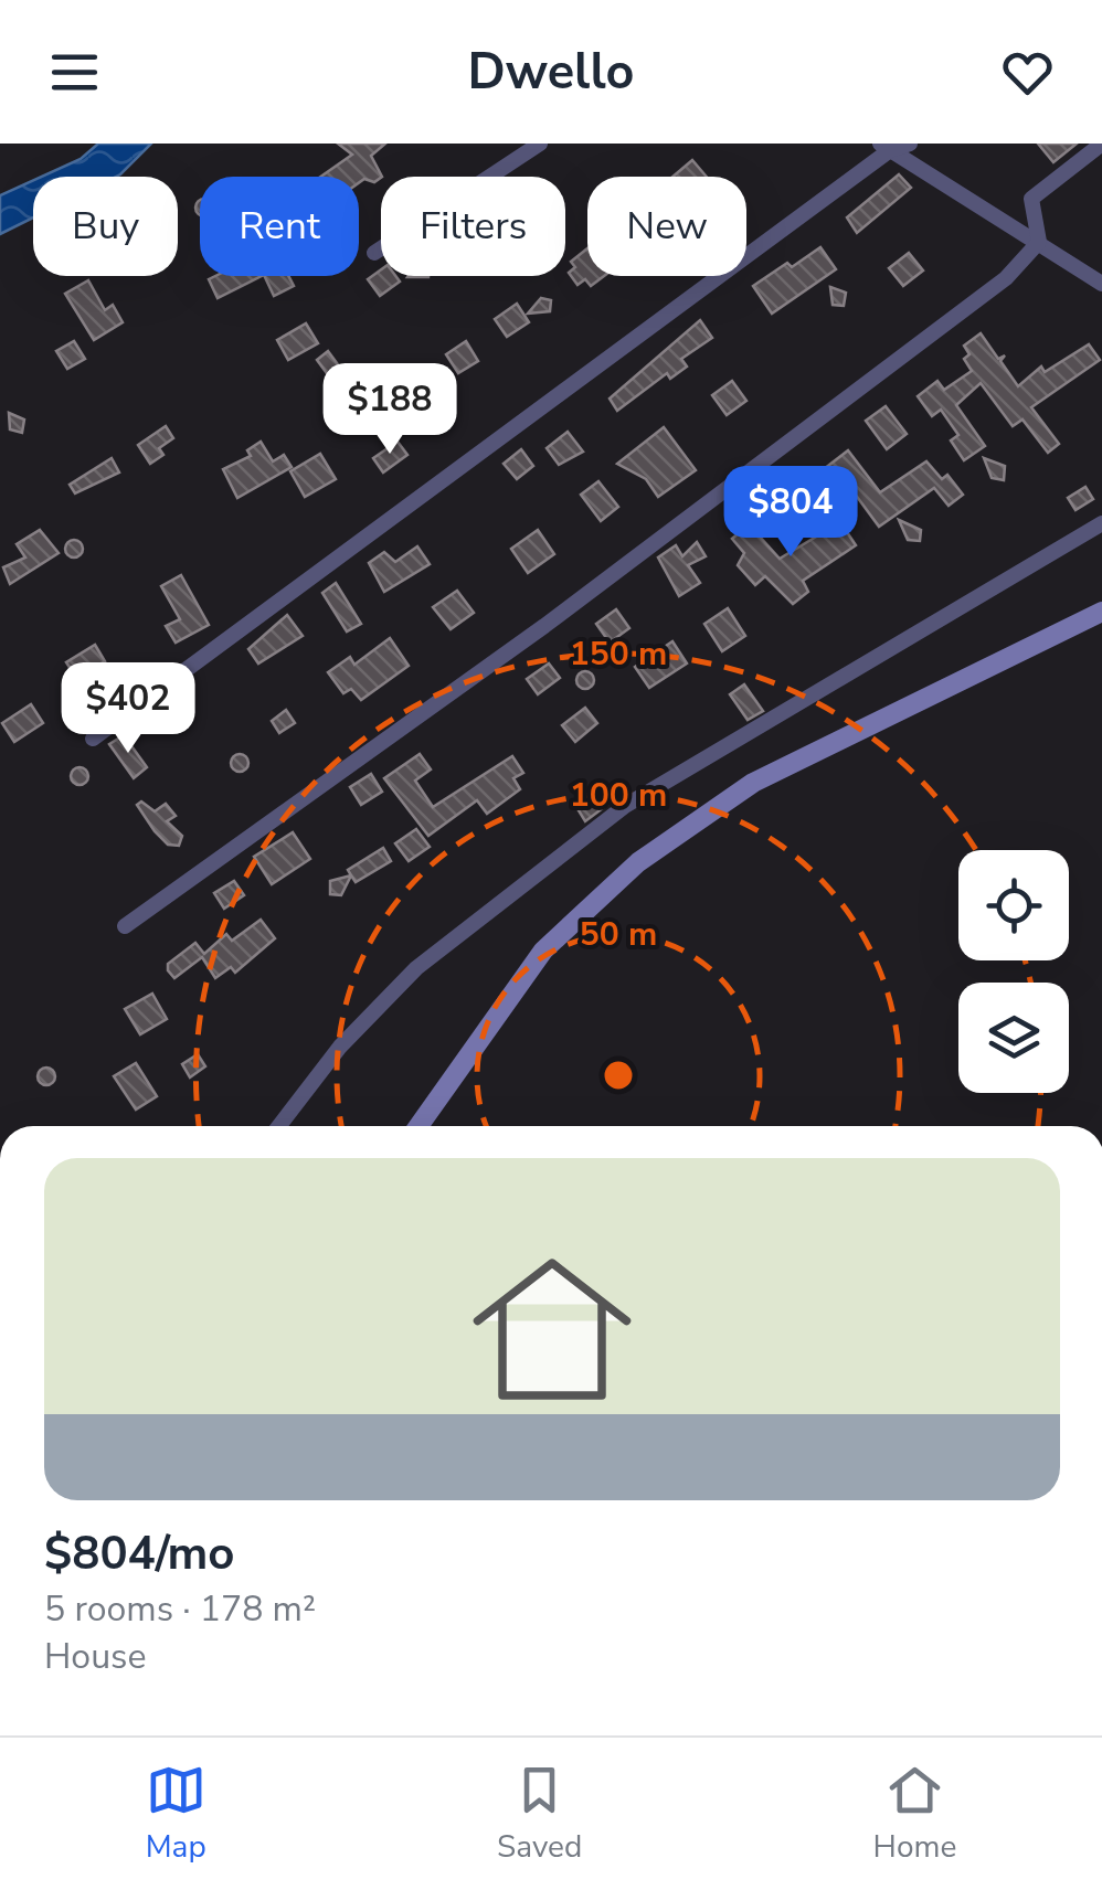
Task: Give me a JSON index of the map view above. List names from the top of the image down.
{
  "page": {
    "header": "Dwello",
    "chip": [
      "Buy",
      "Rent",
      "Filters",
      "New"
    ],
    "price": ["$188", "$804", "$402"],
    "list": [
      {
        "name": "$804/mo",
        "note": "5 rooms · 178 m² · House"
      }
    ],
    "tabs": ["Map", "Saved", "Home"]
  },
  "rings": ["150 m", "100 m", "50 m"]
}
